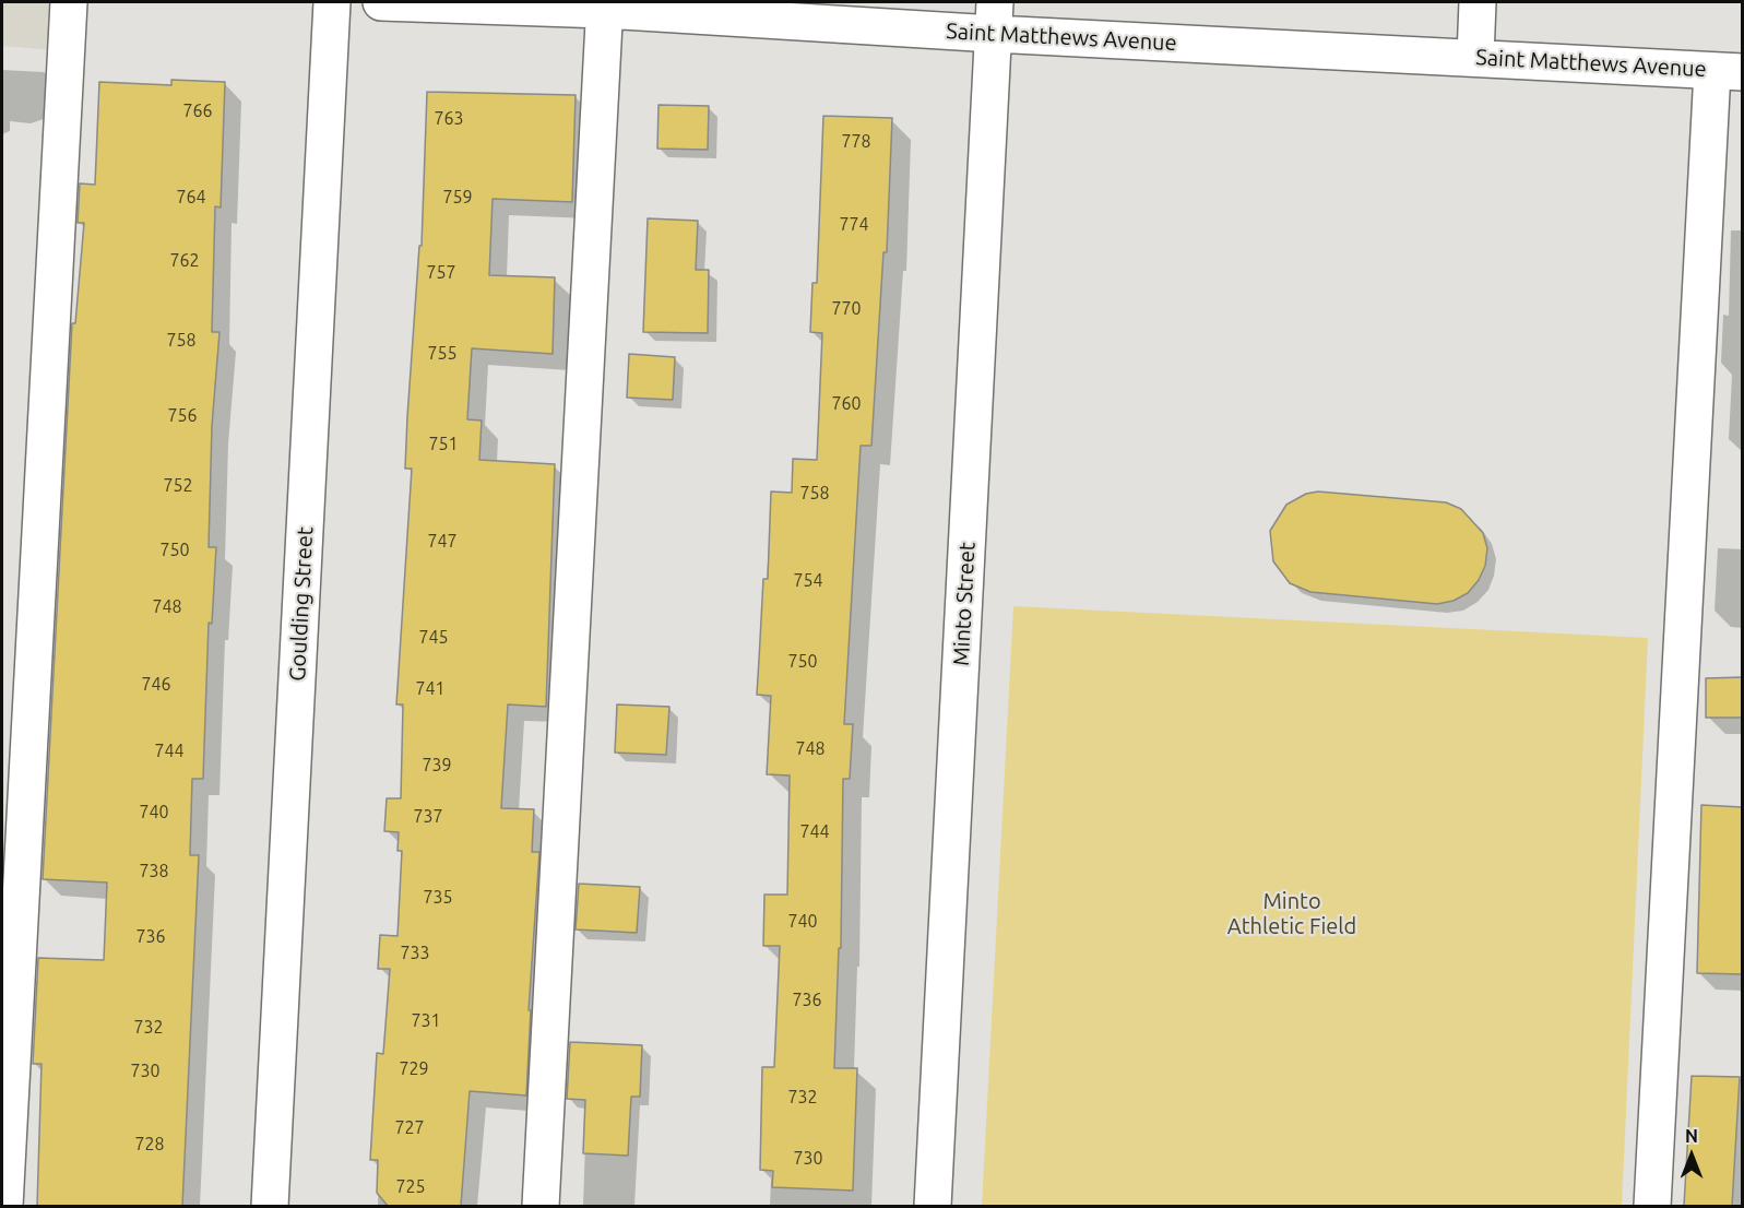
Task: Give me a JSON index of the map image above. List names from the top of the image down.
{
  "streets": {
    "street": ["Saint Matthews Avenue", "Goulding Street", "Minto Street"]
  },
  "crossings": [
    ["Saint Matthews Avenue", "Minto Street"]
  ],
  "parks": ["Minto Athletic Field"],
  "house_numbers": [
    "766",
    "763",
    "778",
    "764",
    "759",
    "774",
    "762",
    "757",
    "770",
    "758",
    "755",
    "760",
    "756",
    "751",
    "752",
    "758",
    "747",
    "750",
    "754",
    "748",
    "745",
    "750",
    "746",
    "741",
    "748",
    "744",
    "739",
    "740",
    "737",
    "744",
    "738",
    "735",
    "740",
    "736",
    "733",
    "736",
    "731",
    "732",
    "729",
    "730",
    "732",
    "727",
    "728",
    "730",
    "725"
  ],
  "north": "top"
}
